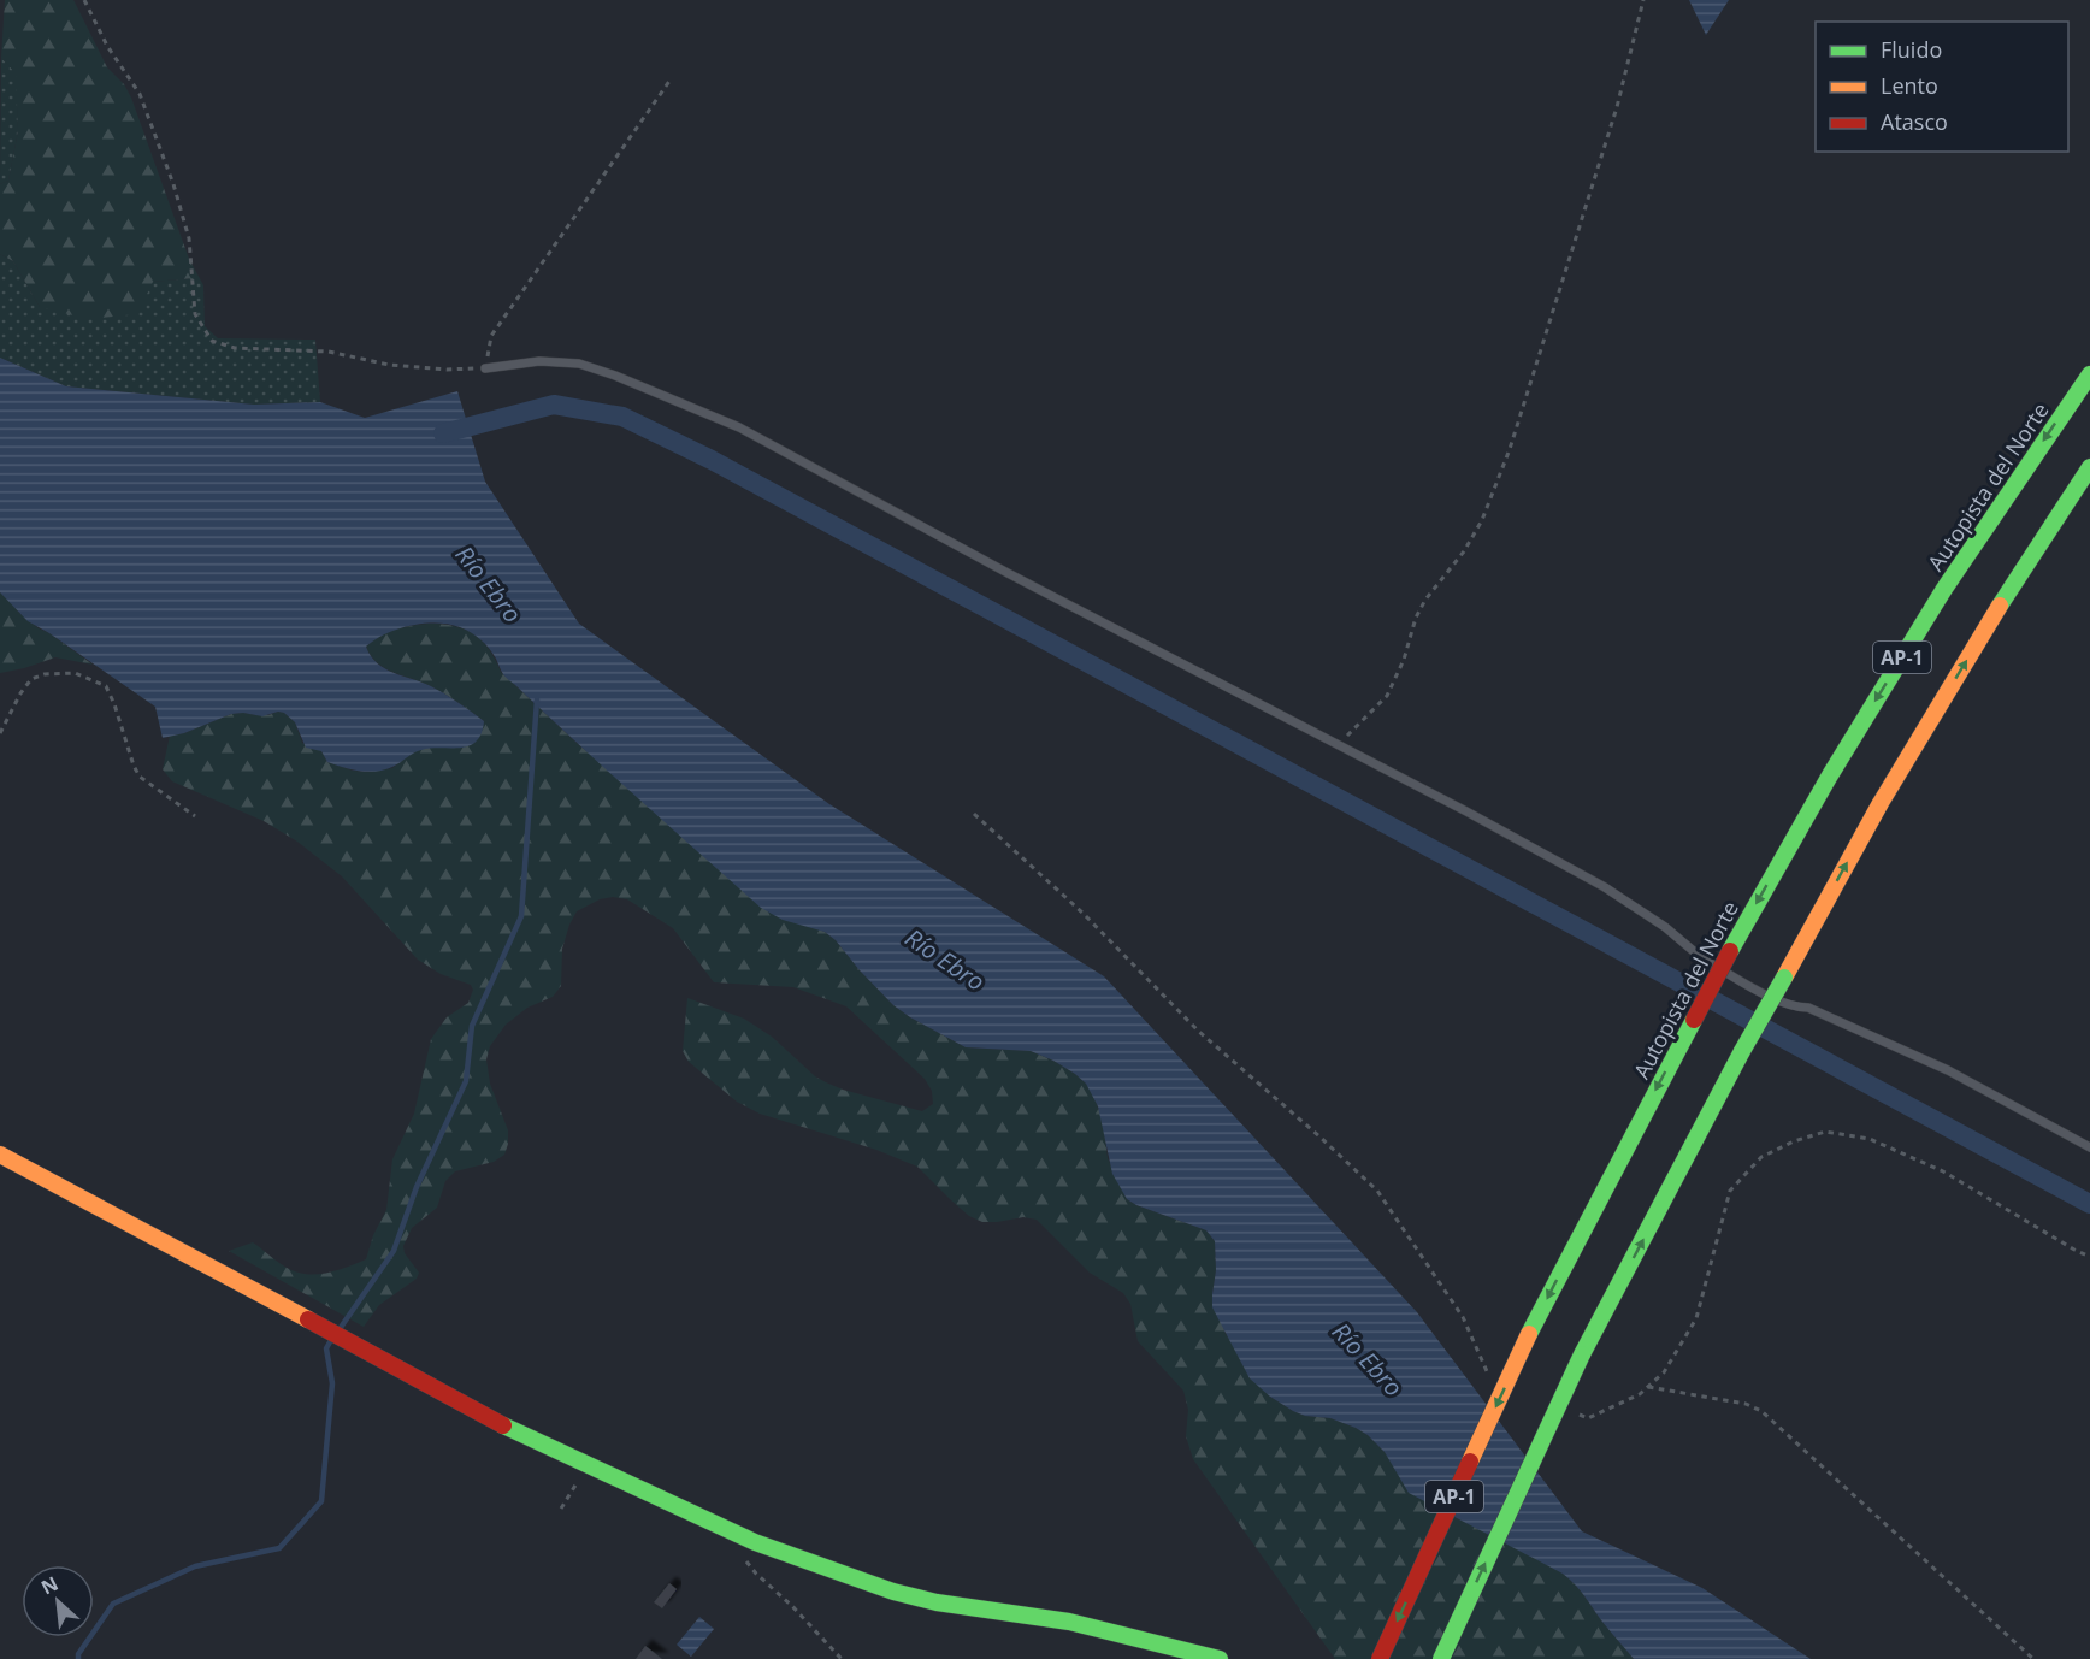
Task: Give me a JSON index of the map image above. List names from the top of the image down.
{
  "streets": {
    "main road": ["Autopista del Norte", "AP-1"]
  },
  "water": ["Río Ebro"],
  "legend": ["Fluido", "Lento", "Atasco"],
  "north": "top left"
}
